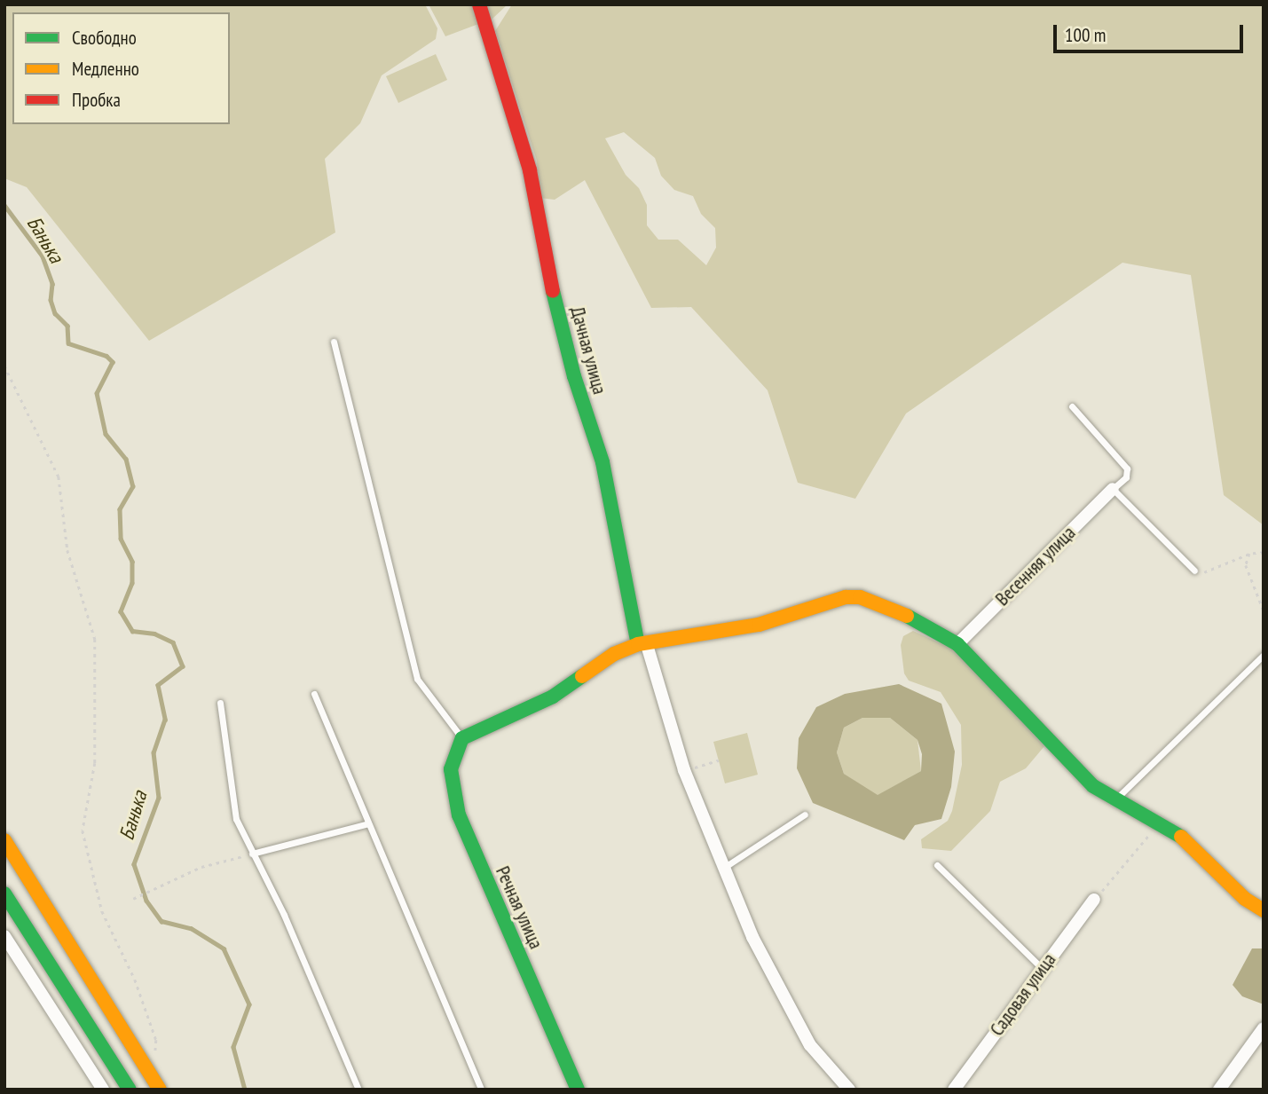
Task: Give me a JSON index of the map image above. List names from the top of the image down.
{
  "streets": {
    "street": [
      "Дачная улица",
      "Весенняя улица",
      "Речная улица",
      "Садовая улица"
    ]
  },
  "water": ["Банька"],
  "legend": ["Свободно", "Медленно", "Пробка"],
  "scale_bar": "100 m"
}
